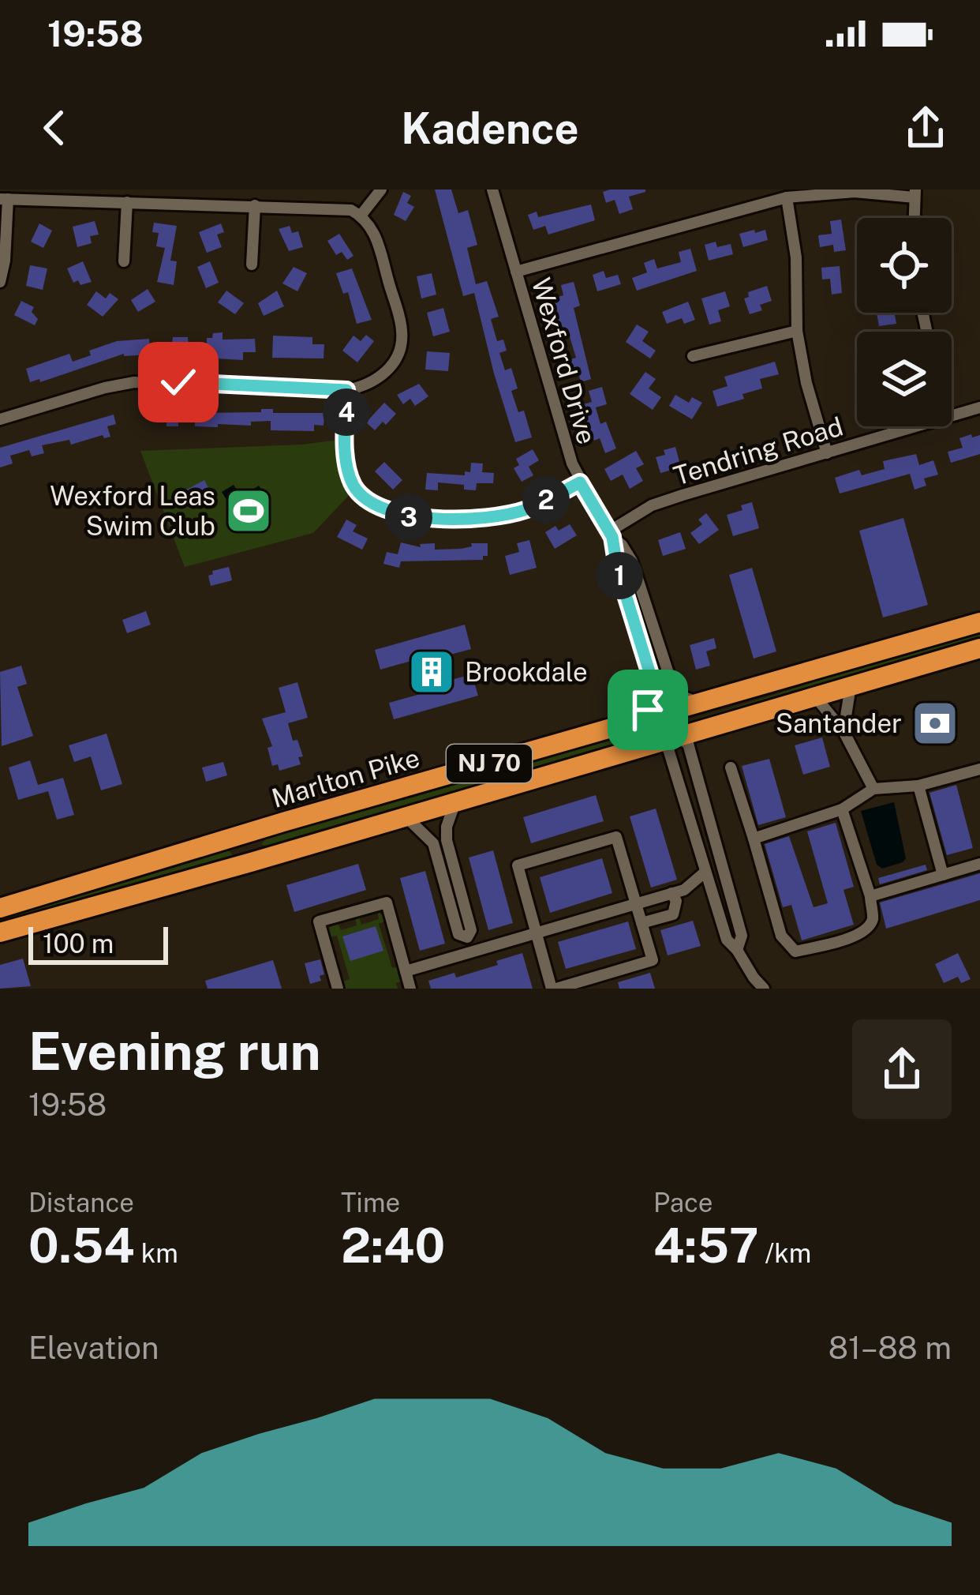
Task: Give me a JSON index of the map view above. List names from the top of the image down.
{
  "streets": {
    "highway": ["NJ 70", "Marlton Pike"],
    "street": ["Wexford Drive", "Tendring Road"]
  },
  "crossings": [
    ["Wexford Drive", "Tendring Road"],
    ["Wexford Drive", "Marlton Pike"]
  ],
  "places": {
    "sports": ["Wexford Leas Swim Club"],
    "building": ["Brookdale"],
    "bank": ["Santander"]
  },
  "scale_bar": "100 m",
  "page": {
    "status": "19:58",
    "header": "Kadence",
    "pins": [
      "4",
      "2",
      "3",
      "1"
    ],
    "scale": "100 m",
    "heading": ["Evening run", "19:58"],
    "stats": [
      ["Distance", "0.54 km"],
      ["Time", "2:40"],
      ["Pace", "4:57 /km"]
    ],
    "chart": ["Elevation", "81–88 m"]
  }
}
